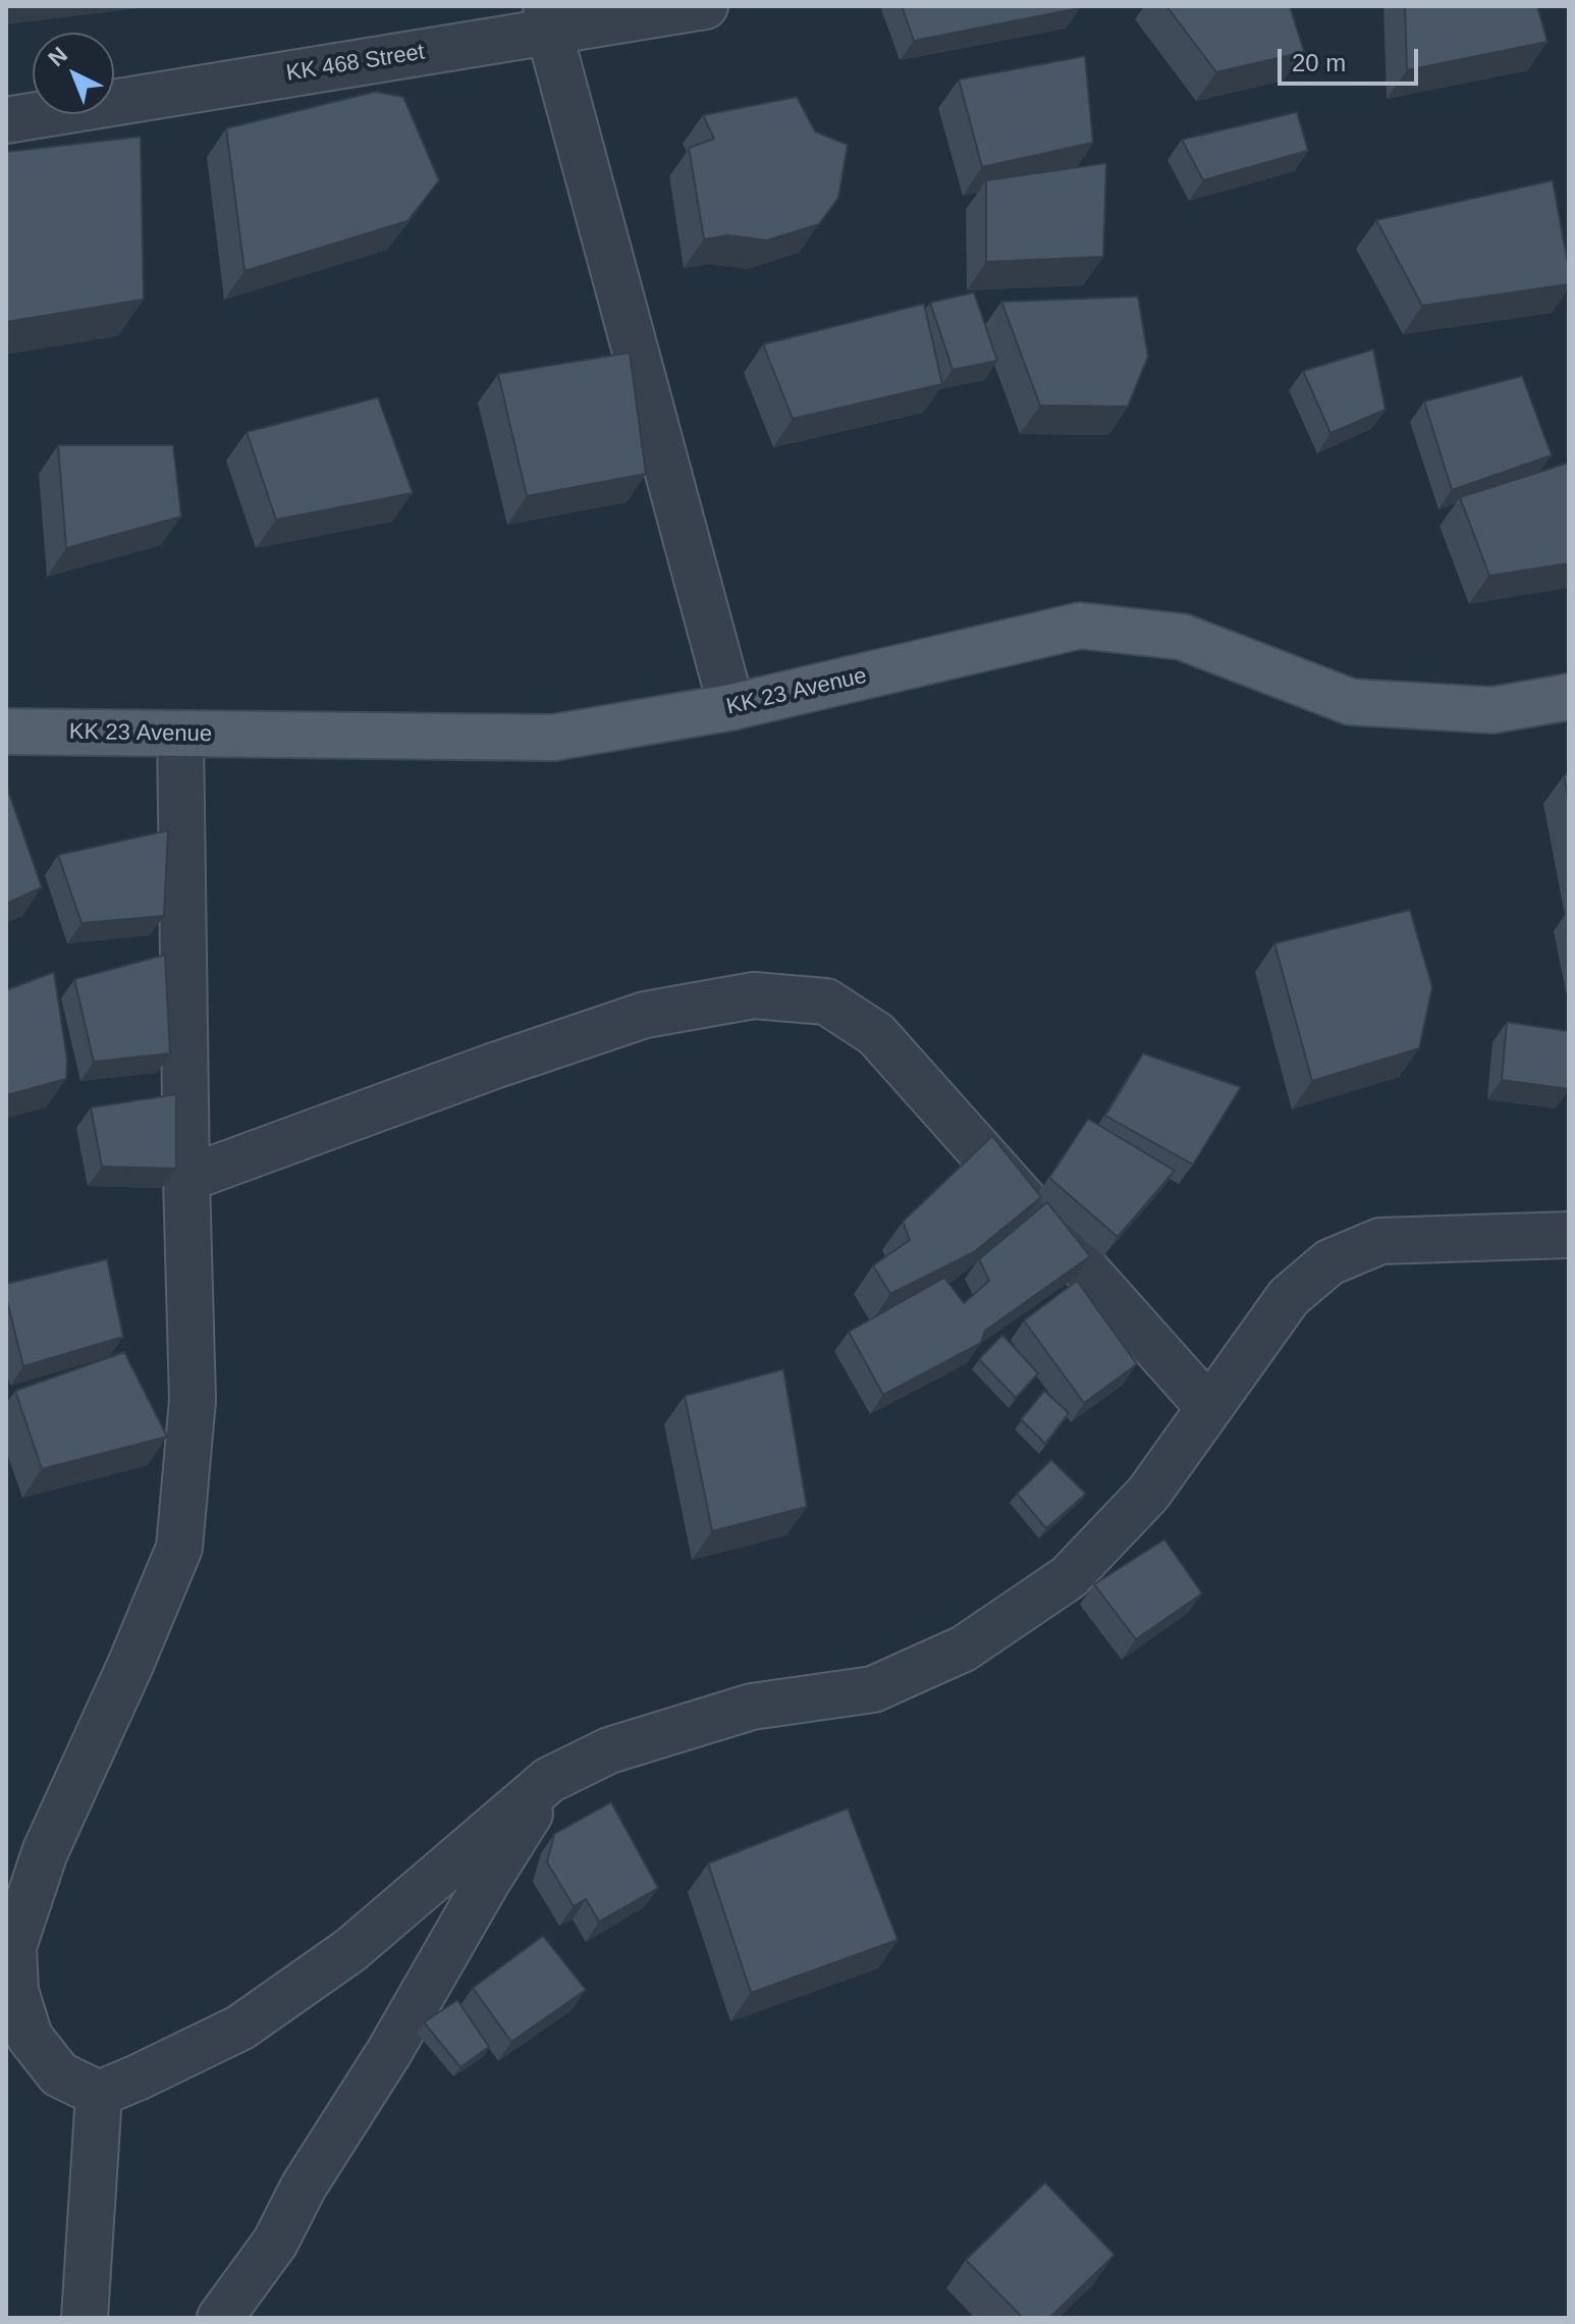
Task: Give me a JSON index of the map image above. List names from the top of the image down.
{
  "streets": {
    "main road": ["KK 23 Avenue"],
    "street": ["KK 468 Street"]
  },
  "scale_bar": "20 m",
  "north": "top left"
}
